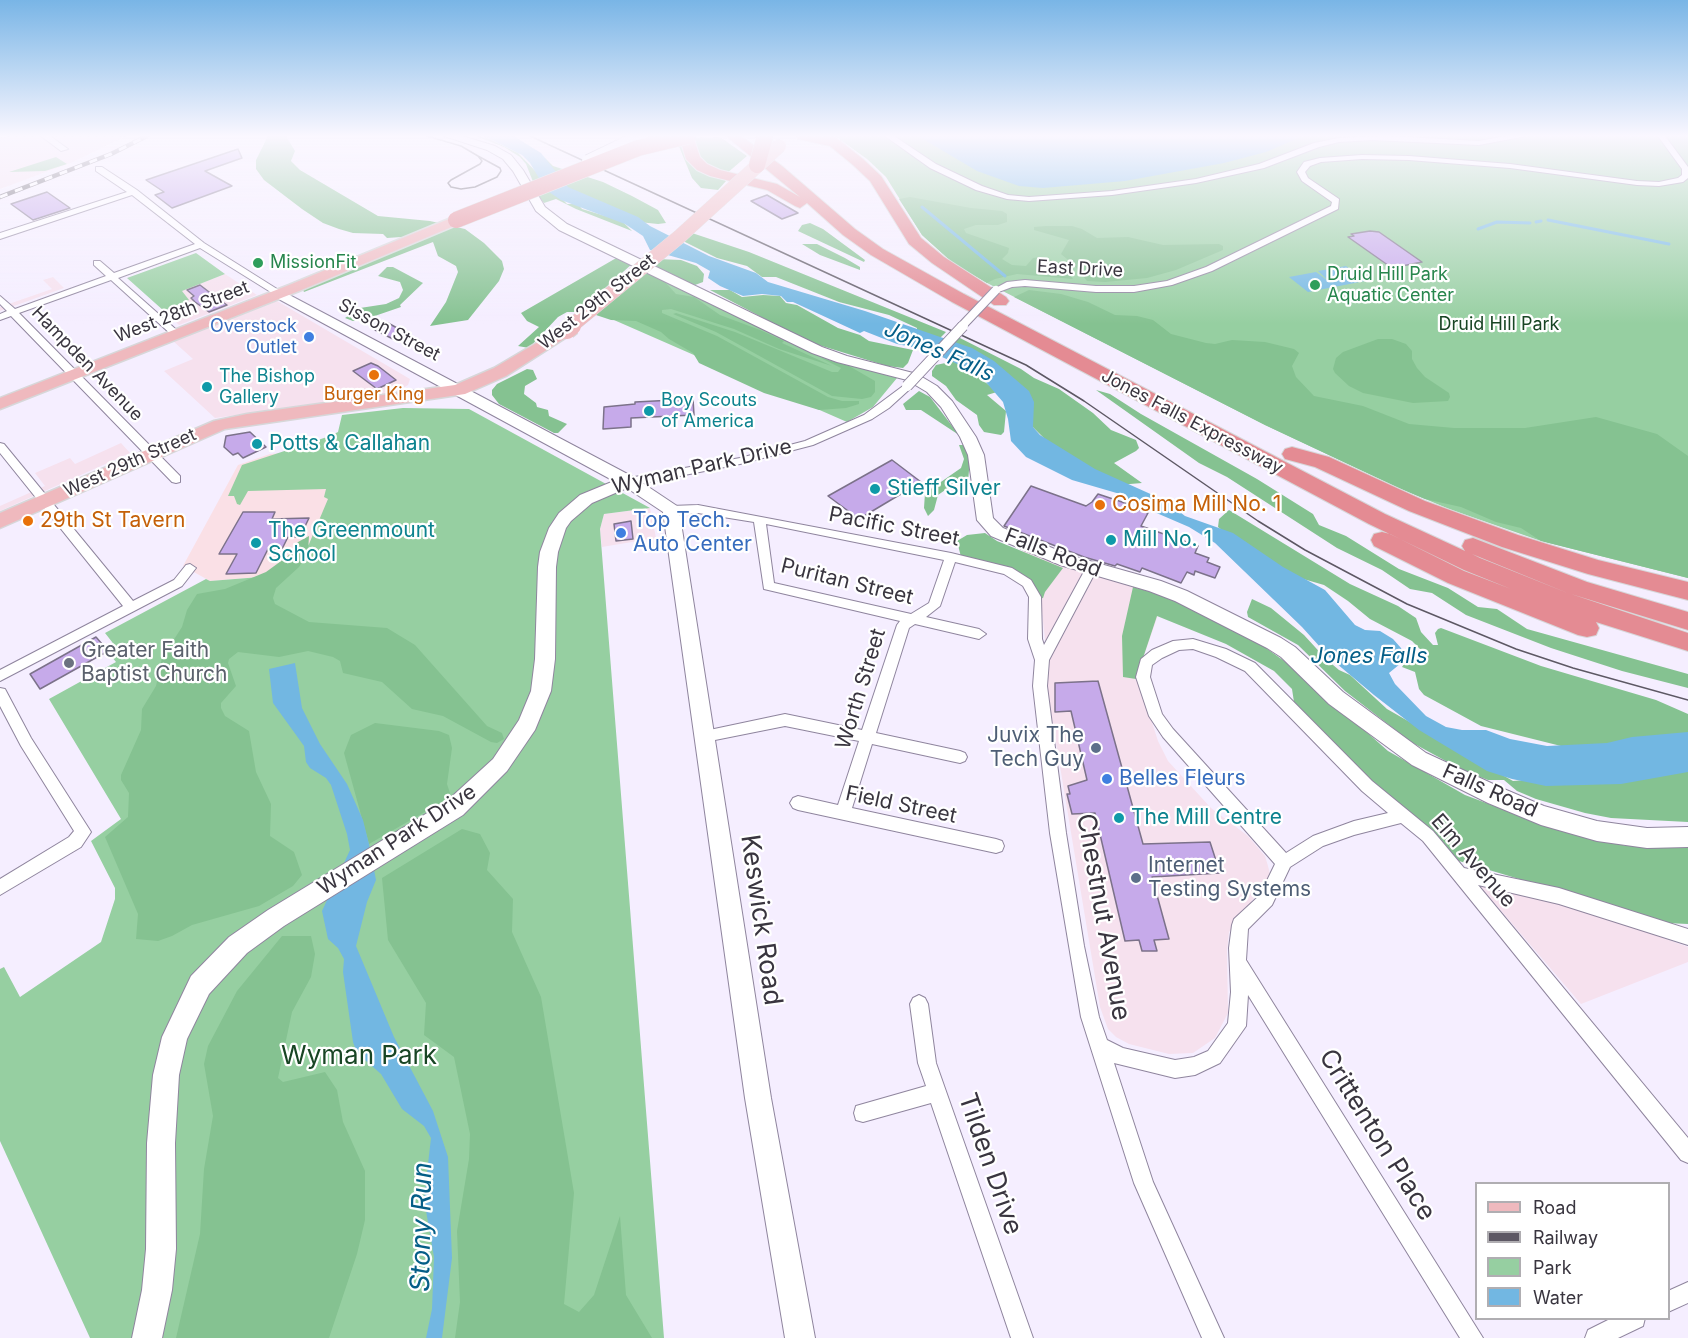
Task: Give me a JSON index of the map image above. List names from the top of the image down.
{
  "streets": {
    "highway": ["Jones Falls Expressway"],
    "main road": [
      "West 29th Street",
      "West 28th Street",
      "Sisson Street",
      "Wyman Park Drive",
      "Falls Road",
      "Keswick Road"
    ],
    "street": [
      "East Drive",
      "Hampden Avenue",
      "Pacific Street",
      "Puritan Street",
      "Worth Street",
      "Field Street",
      "Elm Avenue",
      "Chestnut Avenue",
      "Crittenton Place",
      "Tilden Drive"
    ]
  },
  "crossings": [
    ["East Drive", "Jones Falls Expressway"],
    ["East Drive", "Wyman Park Drive"],
    ["West 29th Street", "Sisson Street"],
    ["West 29th Street", "Hampden Avenue"],
    ["West 28th Street", "Sisson Street"],
    ["West 28th Street", "Hampden Avenue"],
    ["Sisson Street", "Wyman Park Drive"],
    ["Sisson Street", "Pacific Street"],
    ["Sisson Street", "Keswick Road"],
    ["Jones Falls Expressway", "Wyman Park Drive"],
    ["Pacific Street", "Puritan Street"],
    ["Pacific Street", "Worth Street"],
    ["Pacific Street", "Chestnut Avenue"],
    ["Pacific Street", "Keswick Road"],
    ["Falls Road", "Chestnut Avenue"],
    ["Puritan Street", "Worth Street"],
    ["Worth Street", "Field Street"]
  ],
  "water": ["Jones Falls", "Stony Run"],
  "parks": ["Druid Hill Park", "Wyman Park"],
  "places": [
    "MissionFit",
    "Druid Hill Park Aquatic Center",
    "Overstock Outlet",
    "Burger King",
    "The Bishop Gallery",
    "Boy Scouts of America",
    "Potts & Callahan",
    "Stieff Silver",
    "Cosima Mill No. 1",
    "29th St Tavern",
    "Top Tech. Auto Center",
    "Mill No. 1",
    "The Greenmount School",
    "Greater Faith Baptist Church",
    "Juvix The Tech Guy",
    "Belles Fleurs",
    "The Mill Centre",
    "Internet Testing Systems"
  ],
  "legend": [
    "Road",
    "Railway",
    "Park",
    "Water"
  ]
}
